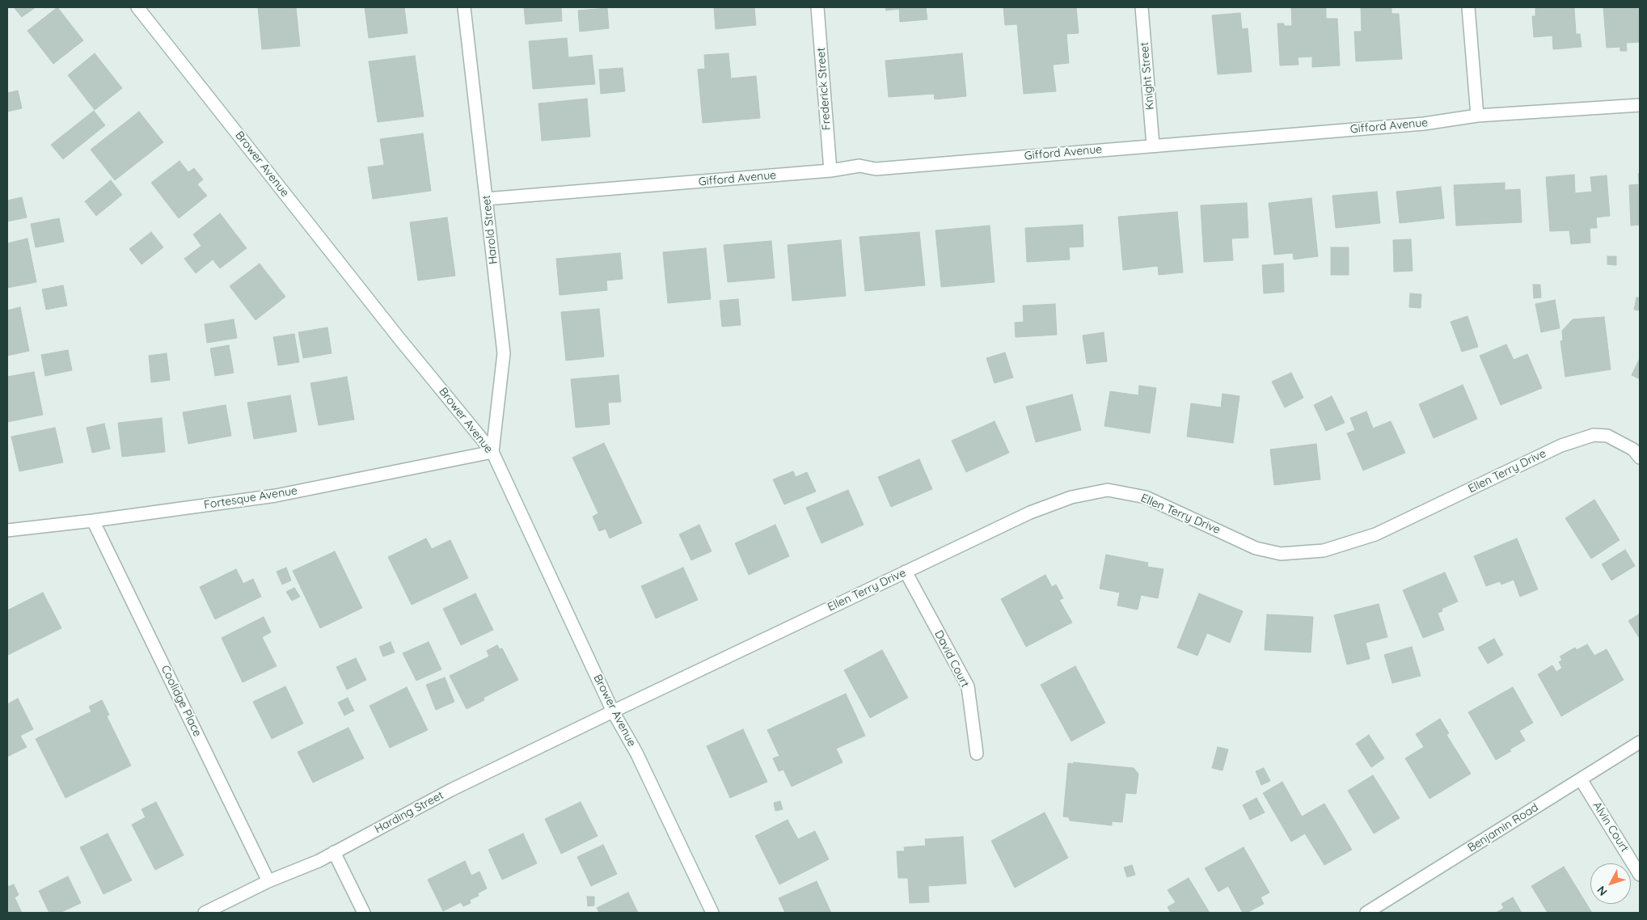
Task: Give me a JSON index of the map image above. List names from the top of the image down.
{
  "streets": {
    "street": [
      "Knight Street",
      "Frederick Street",
      "Gifford Avenue",
      "Brower Avenue",
      "Harold Street",
      "Ellen Terry Drive",
      "Fortesque Avenue",
      "David Court",
      "Coolidge Place",
      "Harding Street",
      "Alvin Court",
      "Benjamin Road"
    ]
  },
  "crossings": [
    ["Knight Street", "Gifford Avenue"],
    ["Frederick Street", "Gifford Avenue"],
    ["Gifford Avenue", "Harold Street"],
    ["Brower Avenue", "Harold Street"],
    ["Brower Avenue", "Ellen Terry Drive"],
    ["Brower Avenue", "Fortesque Avenue"],
    ["Brower Avenue", "Harding Street"],
    ["Harold Street", "Fortesque Avenue"],
    ["Ellen Terry Drive", "David Court"],
    ["Ellen Terry Drive", "Harding Street"],
    ["Fortesque Avenue", "Coolidge Place"],
    ["Coolidge Place", "Harding Street"],
    ["Alvin Court", "Benjamin Road"]
  ],
  "north": "bottom left"
}
